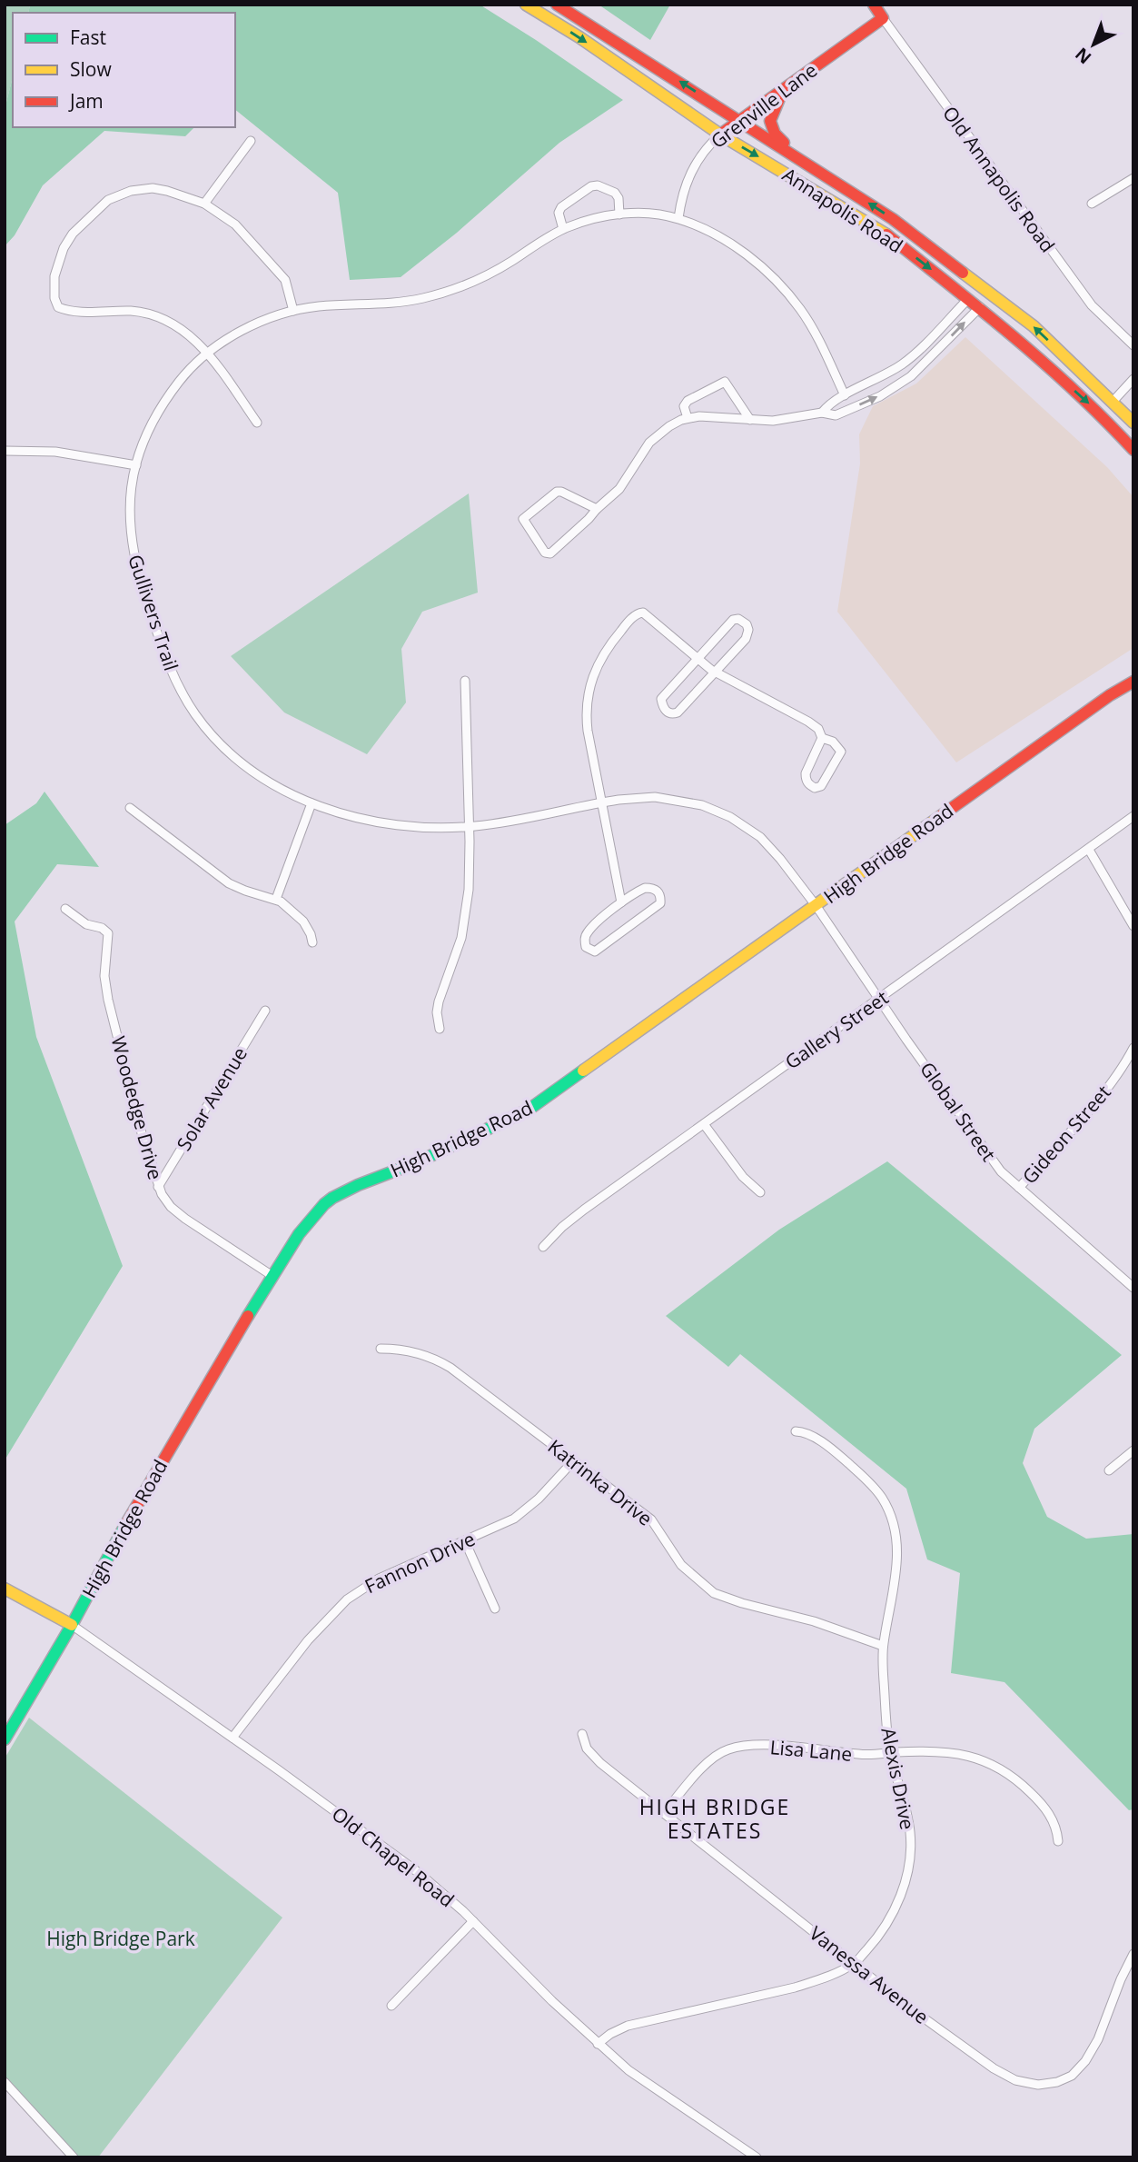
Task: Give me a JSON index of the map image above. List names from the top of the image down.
{
  "streets": {
    "street": [
      "Grenville Lane",
      "Old Annapolis Road",
      "Annapolis Road",
      "Gullivers Trail",
      "High Bridge Road",
      "Gallery Street",
      "Solar Avenue",
      "Woodedge Drive",
      "Global Street",
      "Gideon Street",
      "Katrinka Drive",
      "Fannon Drive",
      "Lisa Lane",
      "Alexis Drive",
      "Old Chapel Road",
      "Vanessa Avenue"
    ]
  },
  "crossings": [
    ["Grenville Lane", "Old Annapolis Road"],
    ["Grenville Lane", "Annapolis Road"],
    ["Grenville Lane", "Gullivers Trail"],
    ["Gullivers Trail", "High Bridge Road"],
    ["Gullivers Trail", "Global Street"],
    ["High Bridge Road", "Woodedge Drive"],
    ["High Bridge Road", "Global Street"],
    ["High Bridge Road", "Old Chapel Road"],
    ["Gallery Street", "Global Street"],
    ["Solar Avenue", "Woodedge Drive"],
    ["Global Street", "Gideon Street"],
    ["Katrinka Drive", "Fannon Drive"],
    ["Katrinka Drive", "Alexis Drive"],
    ["Fannon Drive", "Old Chapel Road"],
    ["Lisa Lane", "Alexis Drive"],
    ["Lisa Lane", "Vanessa Avenue"],
    ["Alexis Drive", "Old Chapel Road"],
    ["Alexis Drive", "Vanessa Avenue"]
  ],
  "districts": ["HIGH BRIDGE ESTATES"],
  "parks": ["High Bridge Park"],
  "legend": ["Fast", "Slow", "Jam"],
  "north": "bottom left"
}
